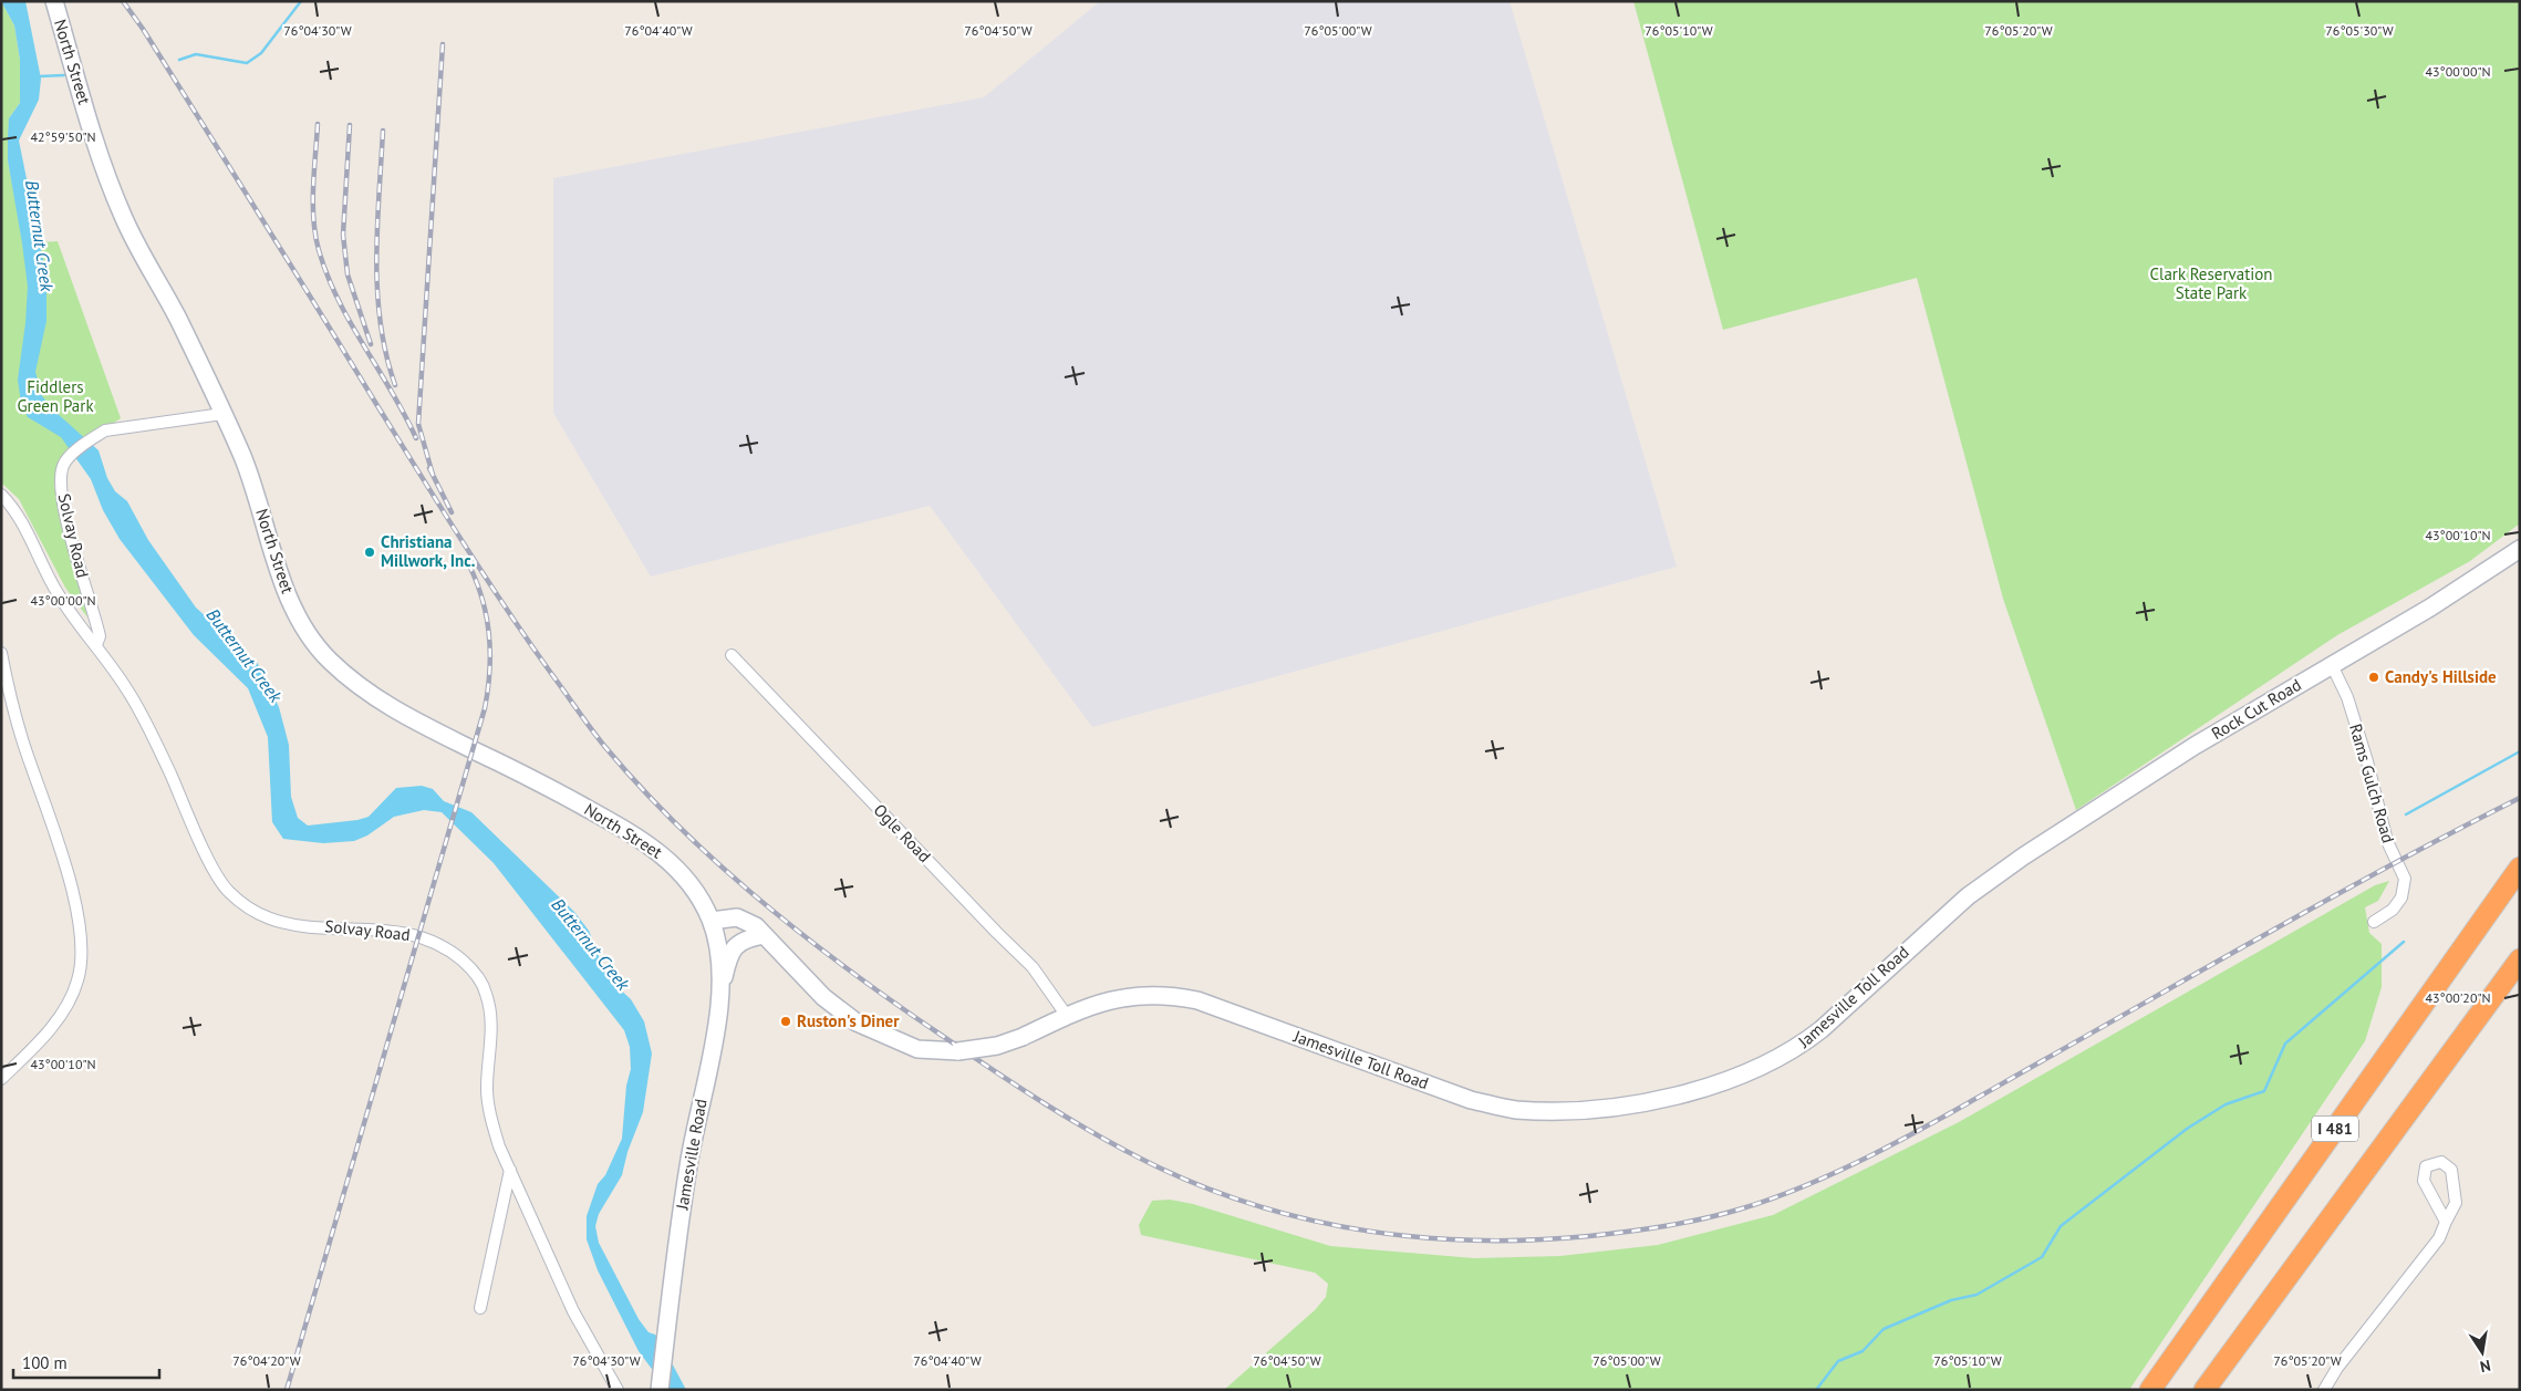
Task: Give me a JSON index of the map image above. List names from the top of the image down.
{
  "streets": {
    "highway": ["I 481"],
    "street": [
      "North Street",
      "Solvay Road",
      "Rock Cut Road",
      "Rams Gulch Road",
      "Ogle Road",
      "Jamesville Toll Road",
      "Jamesville Road"
    ]
  },
  "crossings": [
    ["North Street", "Solvay Road"],
    ["North Street", "Jamesville Toll Road"],
    ["North Street", "Jamesville Road"],
    ["Rock Cut Road", "Rams Gulch Road"],
    ["Rock Cut Road", "Jamesville Toll Road"],
    ["Ogle Road", "Jamesville Toll Road"],
    ["Jamesville Toll Road", "Jamesville Road"]
  ],
  "water": ["Butternut Creek"],
  "parks": ["Clark Reservation State Park", "Fiddlers Green Park"],
  "places": ["Christiana Millwork, Inc.", "Candy's Hillside", "Ruston's Diner"],
  "scale_bar": "100 m",
  "north": "bottom",
  "coordinates": [
    "76°04'30\"W",
    "76°04'40\"W",
    "76°04'50\"W",
    "76°05'00\"W",
    "76°05'10\"W",
    "76°05'20\"W",
    "76°05'30\"W",
    "43°00'00\"N",
    "42°59'50\"N",
    "43°00'10\"N",
    "43°00'20\"N",
    "76°04'20\"W"
  ]
}
